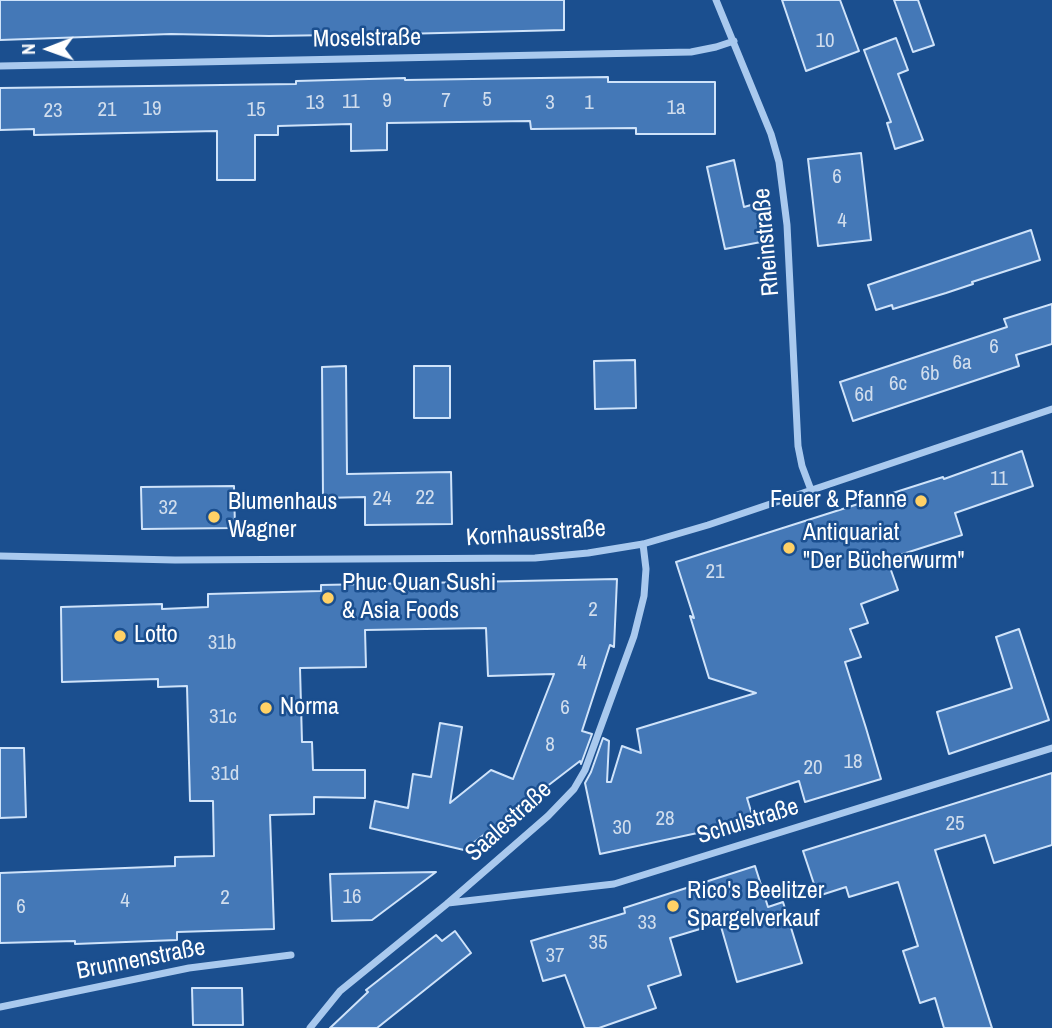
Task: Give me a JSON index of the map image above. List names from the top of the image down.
{
  "streets": {
    "street": [
      "Moselstraße",
      "Rheinstraße",
      "Kornhausstraße",
      "Saalestraße",
      "Schulstraße",
      "Brunnenstraße"
    ]
  },
  "crossings": [
    ["Moselstraße", "Rheinstraße"],
    ["Rheinstraße", "Kornhausstraße"],
    ["Kornhausstraße", "Saalestraße"],
    ["Saalestraße", "Schulstraße"]
  ],
  "places": [
    "Feuer & Pfanne",
    "Blumenhaus Wagner",
    "Antiquariat \"Der Bücherwurm\"",
    "Phuc Quan Sushi & Asia Foods",
    "Lotto",
    "Norma",
    "Rico's Beelitzer Spargelverkauf"
  ],
  "house_numbers": [
    "10",
    "5",
    "9",
    "7",
    "11",
    "13",
    "3",
    "1",
    "1a",
    "19",
    "21",
    "15",
    "23",
    "6",
    "4",
    "6",
    "6a",
    "6b",
    "6c",
    "6d",
    "11",
    "22",
    "24",
    "32",
    "21",
    "2",
    "31b",
    "4",
    "6",
    "31c",
    "8",
    "18",
    "20",
    "31d",
    "28",
    "25",
    "30",
    "16",
    "2",
    "4",
    "6",
    "33",
    "35",
    "37"
  ],
  "north": "left"
}
